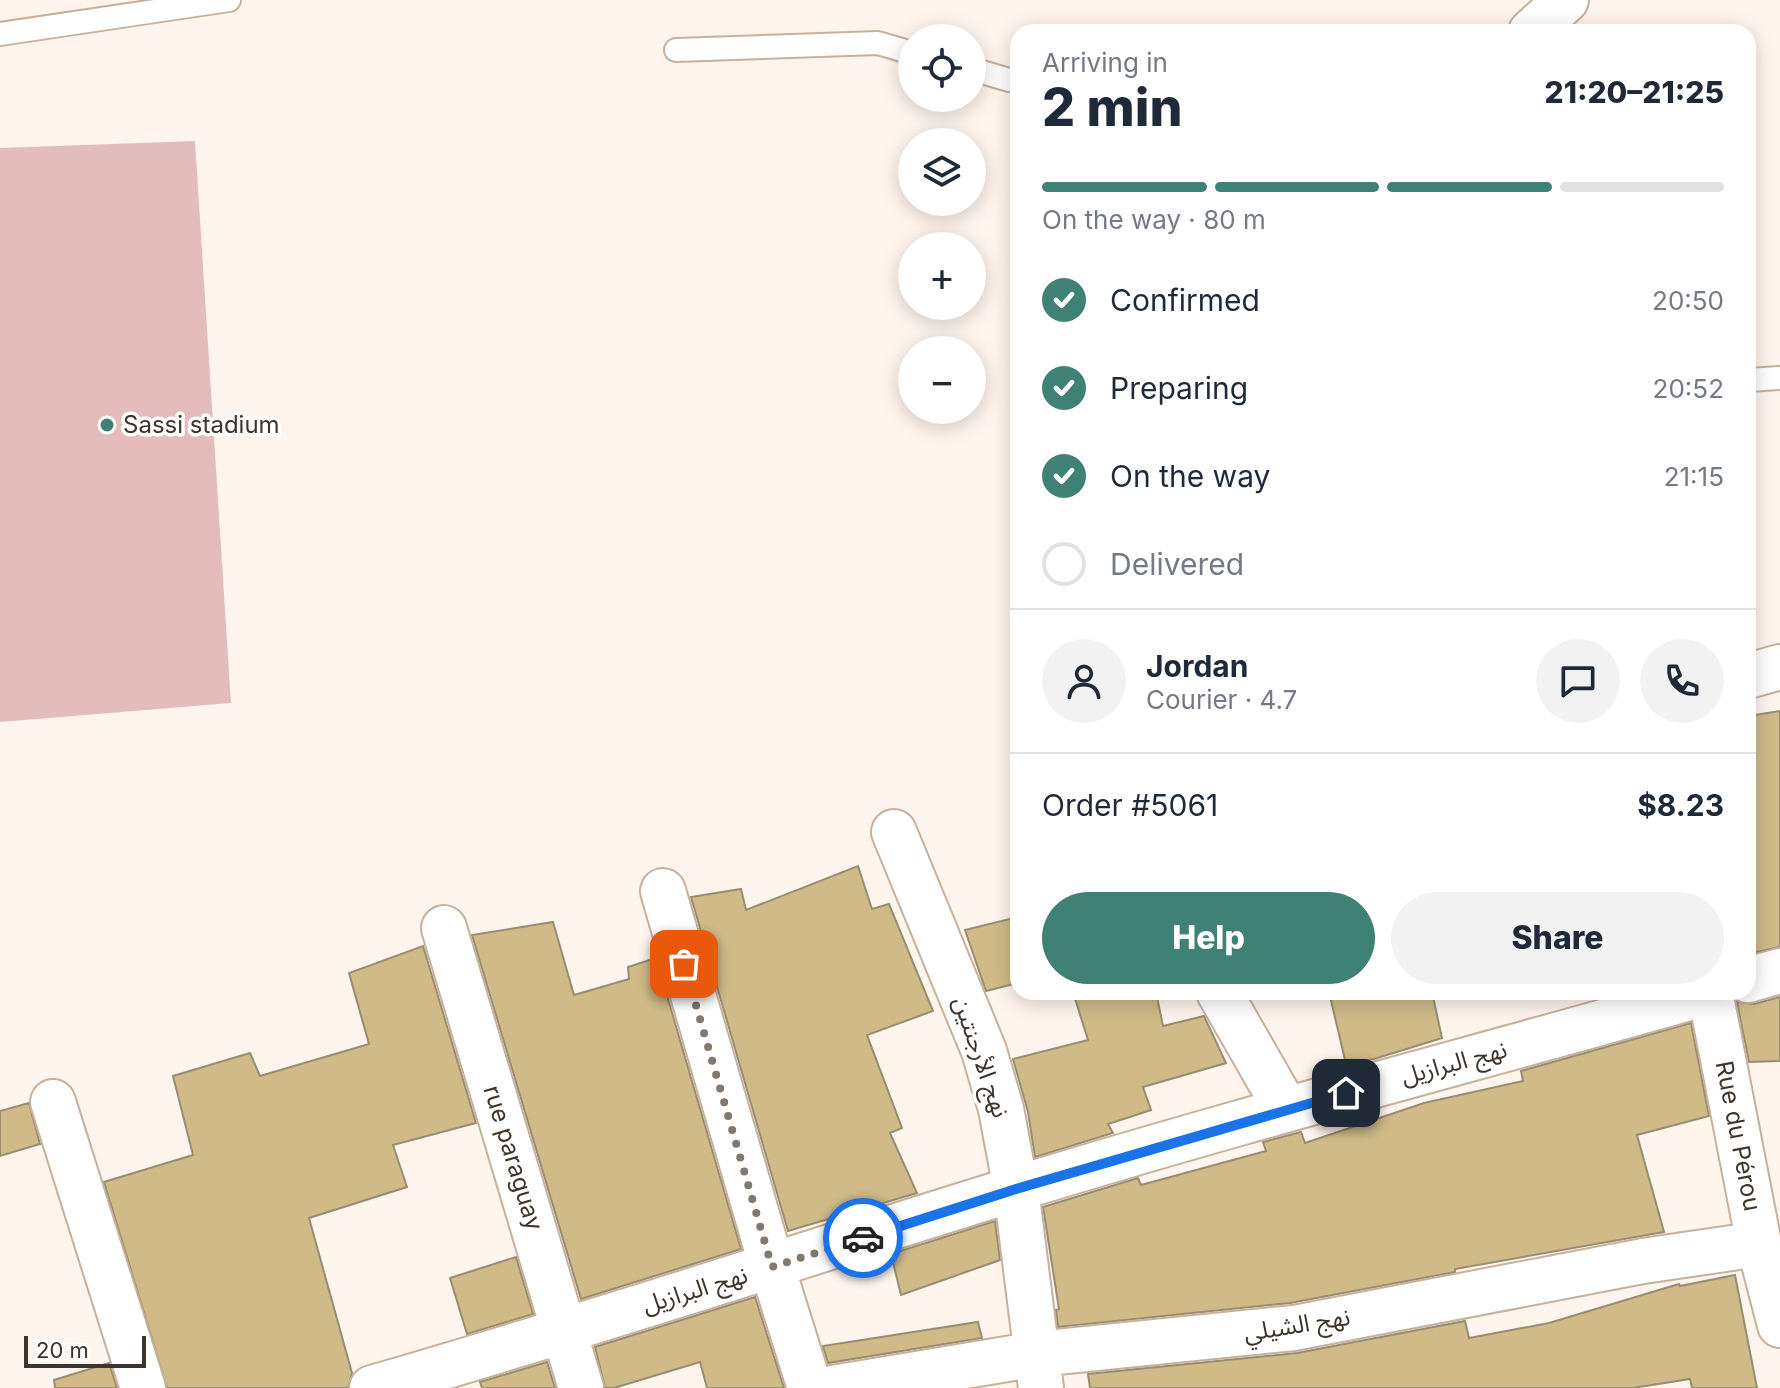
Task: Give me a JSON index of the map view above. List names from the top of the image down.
{
  "streets": {
    "street": [
      "نهج الأرجنتين",
      "نهج البرازيل",
      "Rue du Pérou",
      "rue paraguay",
      "نهج الشيلي"
    ]
  },
  "crossings": [
    ["نهج الأرجنتين", "نهج البرازيل"],
    ["نهج الأرجنتين", "نهج الشيلي"],
    ["نهج البرازيل", "rue paraguay"],
    ["Rue du Pérou", "نهج الشيلي"]
  ],
  "places": ["Sassi stadium"],
  "scale_bar": "20 m",
  "page": {
    "map_buttons": ["+", "−"],
    "heading": ["2 min", "Arriving in", "21:20–21:25"],
    "panel": [
      "Jordan",
      "Courier · 4.7",
      "Order #5061",
      "$8.23"
    ],
    "bar": "On the way · 80 m",
    "list": [
      ["Confirmed", "20:50"],
      ["Preparing", "20:52"],
      ["On the way", "21:15"],
      "Delivered"
    ],
    "buttons": ["Help", "Share"],
    "scale": "20 m"
  }
}
